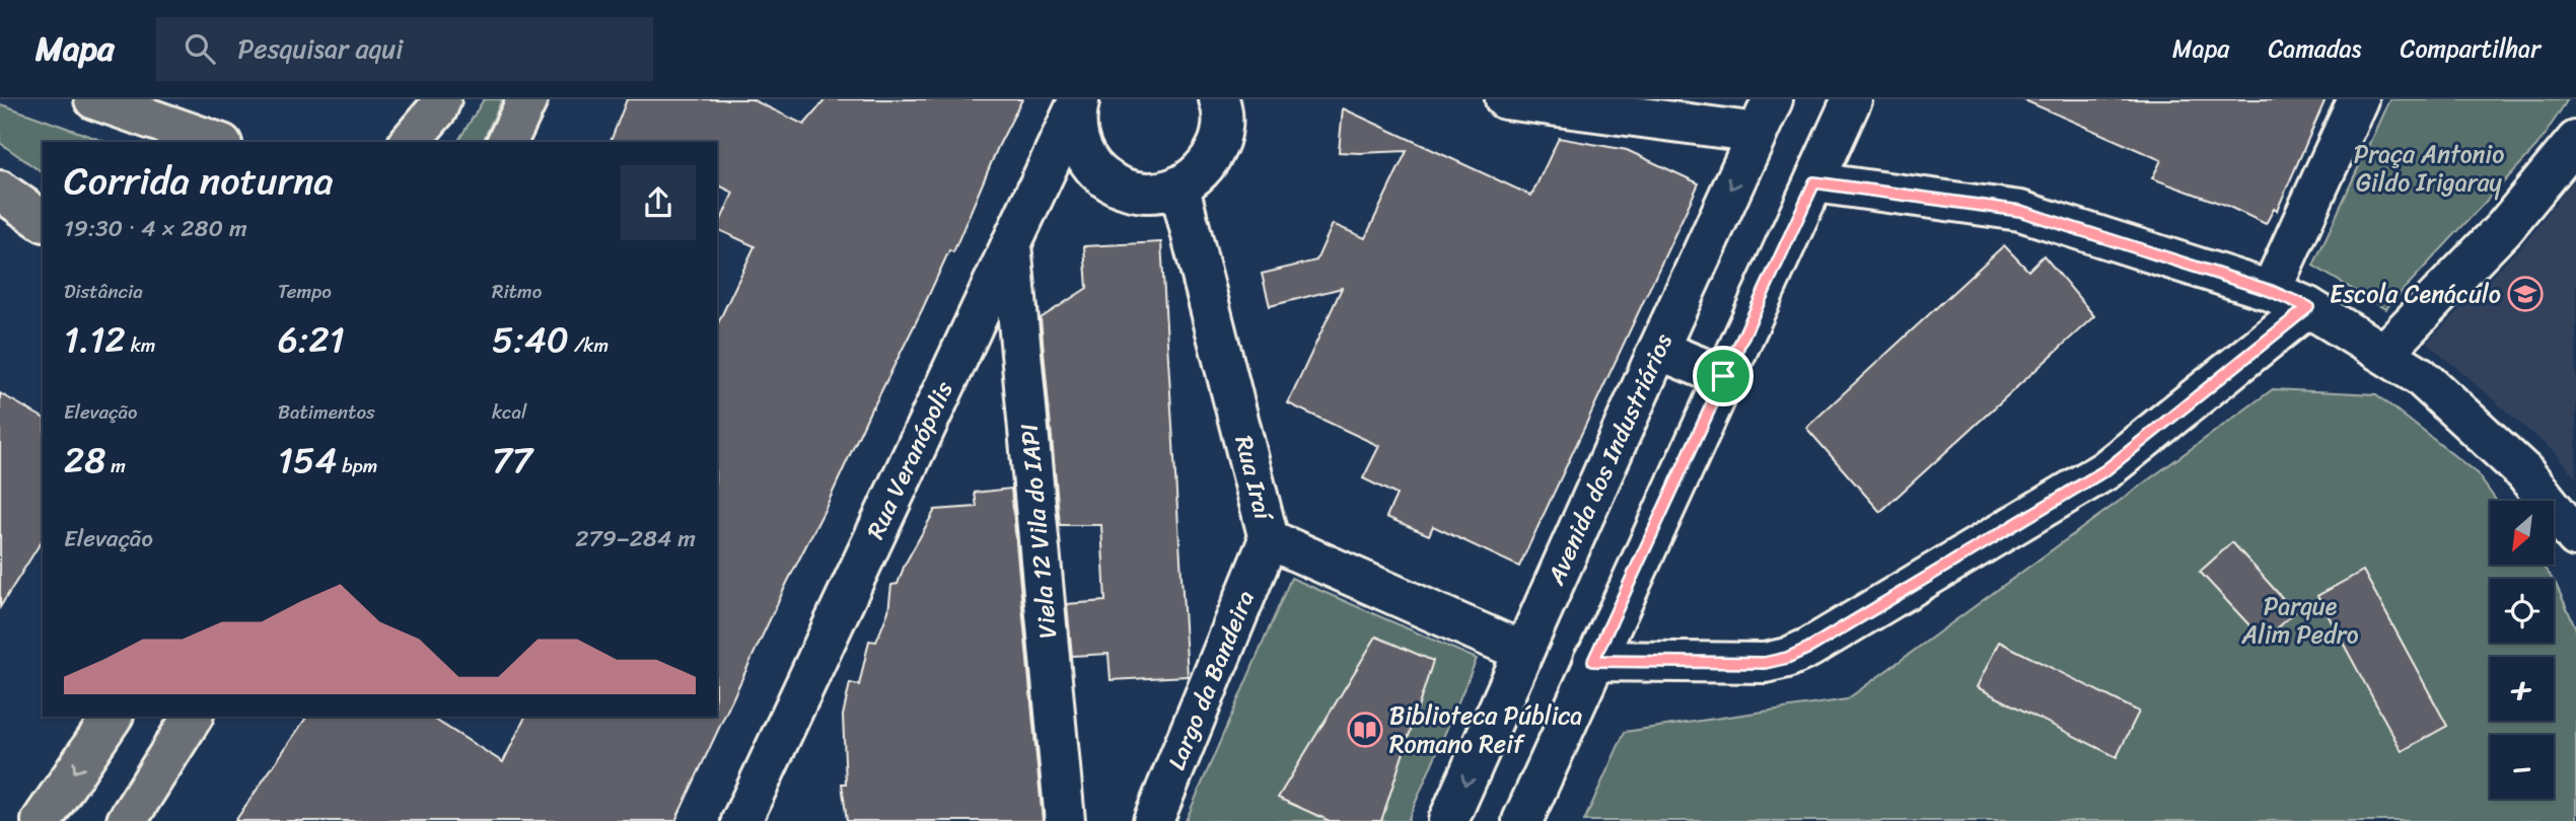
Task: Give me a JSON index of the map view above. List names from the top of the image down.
{
  "streets": {
    "street": [
      "Avenida dos Industriários",
      "Rua Veranópolis",
      "Rua Iraí",
      "Viela 12 Vila do IAPI",
      "Largo da Bandeira"
    ]
  },
  "crossings": [
    ["Avenida dos Industriários", "Rua Iraí"],
    ["Rua Veranópolis", "Viela 12 Vila do IAPI"],
    ["Rua Iraí", "Largo da Bandeira"]
  ],
  "parks": ["Praça Antonio Gildo Irigaray", "Parque Alim Pedro"],
  "places": {
    "school or university": ["Escola Cenáculo"],
    "library": ["Biblioteca Pública Romano Reif"]
  },
  "north": "bottom left",
  "page": {
    "header": "Mapa",
    "search": "Pesquisar aqui",
    "nav": ["Mapa", "Camadas", "Compartilhar"],
    "heading": ["Corrida noturna", "19:30 · 4 × 280 m"],
    "stats": [
      ["Distância", "1.12 km"],
      ["Tempo", "6:21"],
      ["Ritmo", "5:40 /km"],
      ["Elevação", "28 m"],
      ["Batimentos", "154 bpm"],
      ["kcal", "77"]
    ],
    "map_buttons": ["+", "−"],
    "chart": ["Elevação", "279–284 m"]
  }
}
